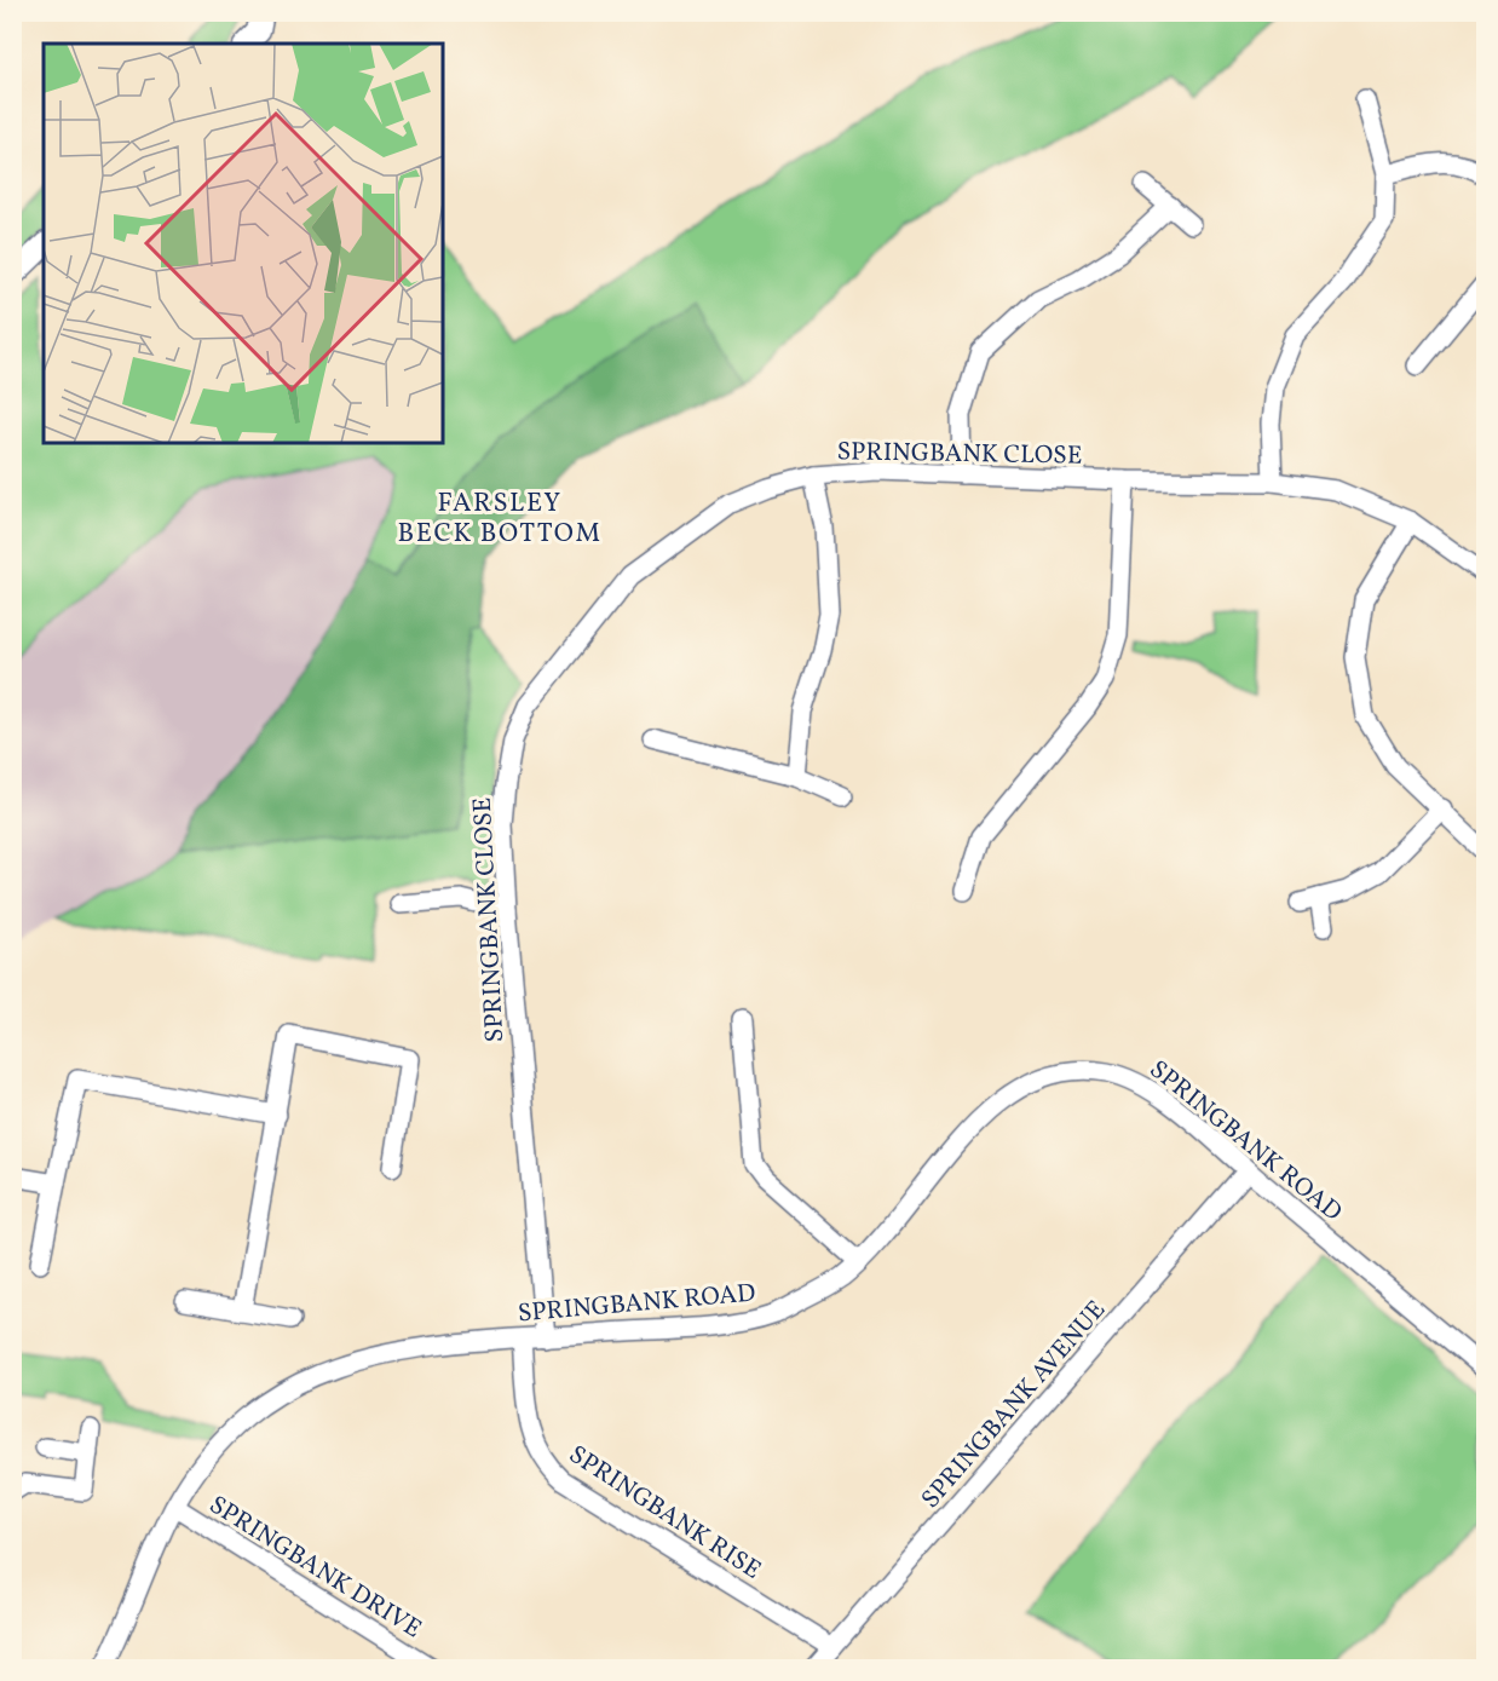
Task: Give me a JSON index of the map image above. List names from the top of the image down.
{
  "streets": {
    "street": [
      "SPRINGBANK CLOSE",
      "SPRINGBANK ROAD",
      "SPRINGBANK AVENUE",
      "SPRINGBANK RISE",
      "SPRINGBANK DRIVE"
    ]
  },
  "crossings": [
    ["SPRINGBANK CLOSE", "SPRINGBANK ROAD"],
    ["SPRINGBANK ROAD", "SPRINGBANK AVENUE"],
    ["SPRINGBANK ROAD", "SPRINGBANK RISE"],
    ["SPRINGBANK ROAD", "SPRINGBANK DRIVE"],
    ["SPRINGBANK AVENUE", "SPRINGBANK RISE"]
  ],
  "districts": ["FARSLEY BECK BOTTOM"]
}
